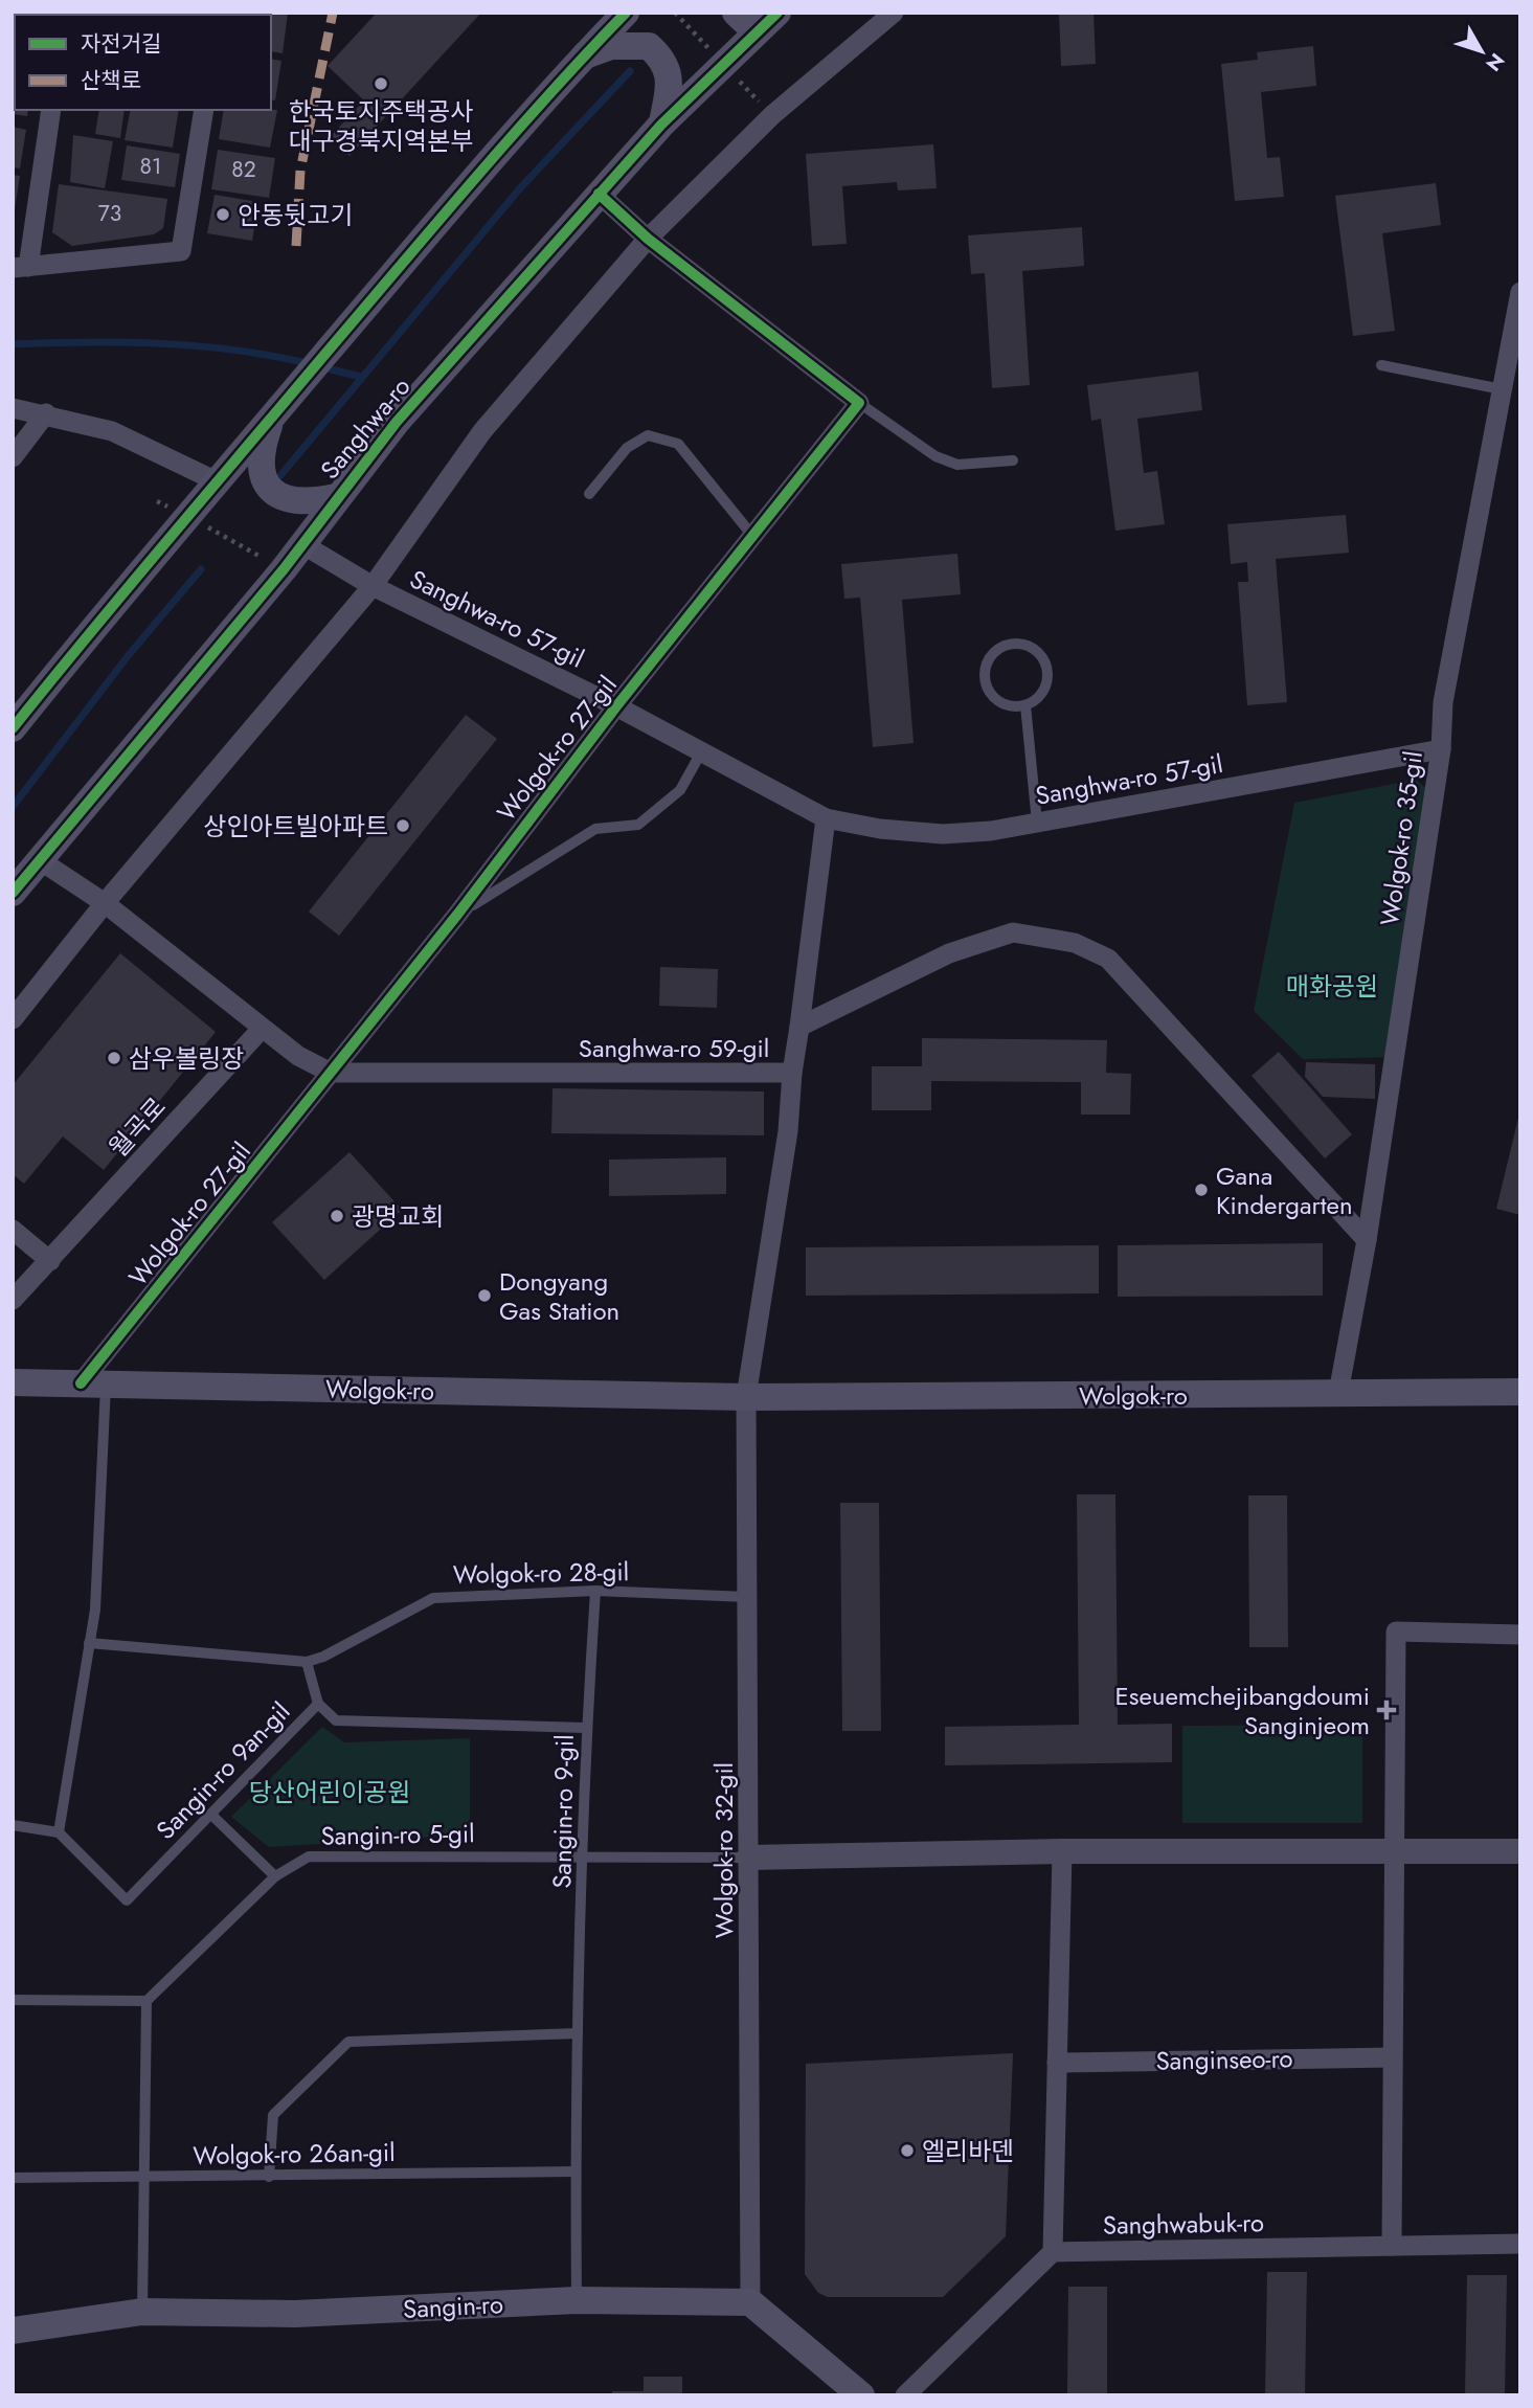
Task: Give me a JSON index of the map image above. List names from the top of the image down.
{
  "streets": {
    "main road": ["Sanghwa-ro", "Wolgok-ro", "Sangin-ro"],
    "street": [
      "Sanghwa-ro 57-gil",
      "Wolgok-ro 27-gil",
      "Wolgok-ro 35-gil",
      "Sanghwa-ro 59-gil",
      "월곡로",
      "Wolgok-ro 32-gil",
      "Sanginseo-ro",
      "Sanghwabuk-ro"
    ],
    "lane": [
      "Wolgok-ro 28-gil",
      "Sangin-ro 9an-gil",
      "Sangin-ro 9-gil",
      "Sangin-ro 5-gil",
      "Wolgok-ro 26an-gil"
    ]
  },
  "crossings": [
    ["Sanghwa-ro", "Sanghwa-ro 57-gil"],
    ["Sanghwa-ro", "Sanghwa-ro 59-gil"],
    ["Sanghwa-ro 57-gil", "Wolgok-ro 27-gil"],
    ["Sanghwa-ro 57-gil", "Wolgok-ro 35-gil"],
    ["Wolgok-ro 27-gil", "Sanghwa-ro 59-gil"],
    ["Wolgok-ro 27-gil", "Wolgok-ro"],
    ["Wolgok-ro 35-gil", "Sanghwa-ro 59-gil"],
    ["Wolgok-ro 35-gil", "Wolgok-ro"],
    ["Sanghwa-ro 59-gil", "월곡로"],
    ["Wolgok-ro", "Wolgok-ro 32-gil"],
    ["Wolgok-ro 28-gil", "Sangin-ro 9-gil"],
    ["Wolgok-ro 28-gil", "Wolgok-ro 32-gil"],
    ["Sangin-ro 9an-gil", "Sangin-ro 9-gil"],
    ["Sangin-ro 9-gil", "Sangin-ro 5-gil"],
    ["Sangin-ro 9-gil", "Wolgok-ro 26an-gil"],
    ["Sangin-ro 9-gil", "Sangin-ro"],
    ["Sangin-ro 5-gil", "Wolgok-ro 32-gil"],
    ["Wolgok-ro 32-gil", "Sangin-ro"]
  ],
  "parks": ["매화공원", "당산어린이공원"],
  "places": {
    "other": [
      "한국토지주택공사 대구경북지역본부",
      "안동뒷고기",
      "상인아트빌아파트",
      "삼우볼링장",
      "Gana Kindergarten",
      "광명교회",
      "Dongyang Gas Station",
      "엘리바덴"
    ],
    "health": ["Eseuemchejibangdoumi Sanginjeom"]
  },
  "house_numbers": ["81", "82", "73"],
  "legend": ["자전거길", "산책로"],
  "north": "bottom right"
}
